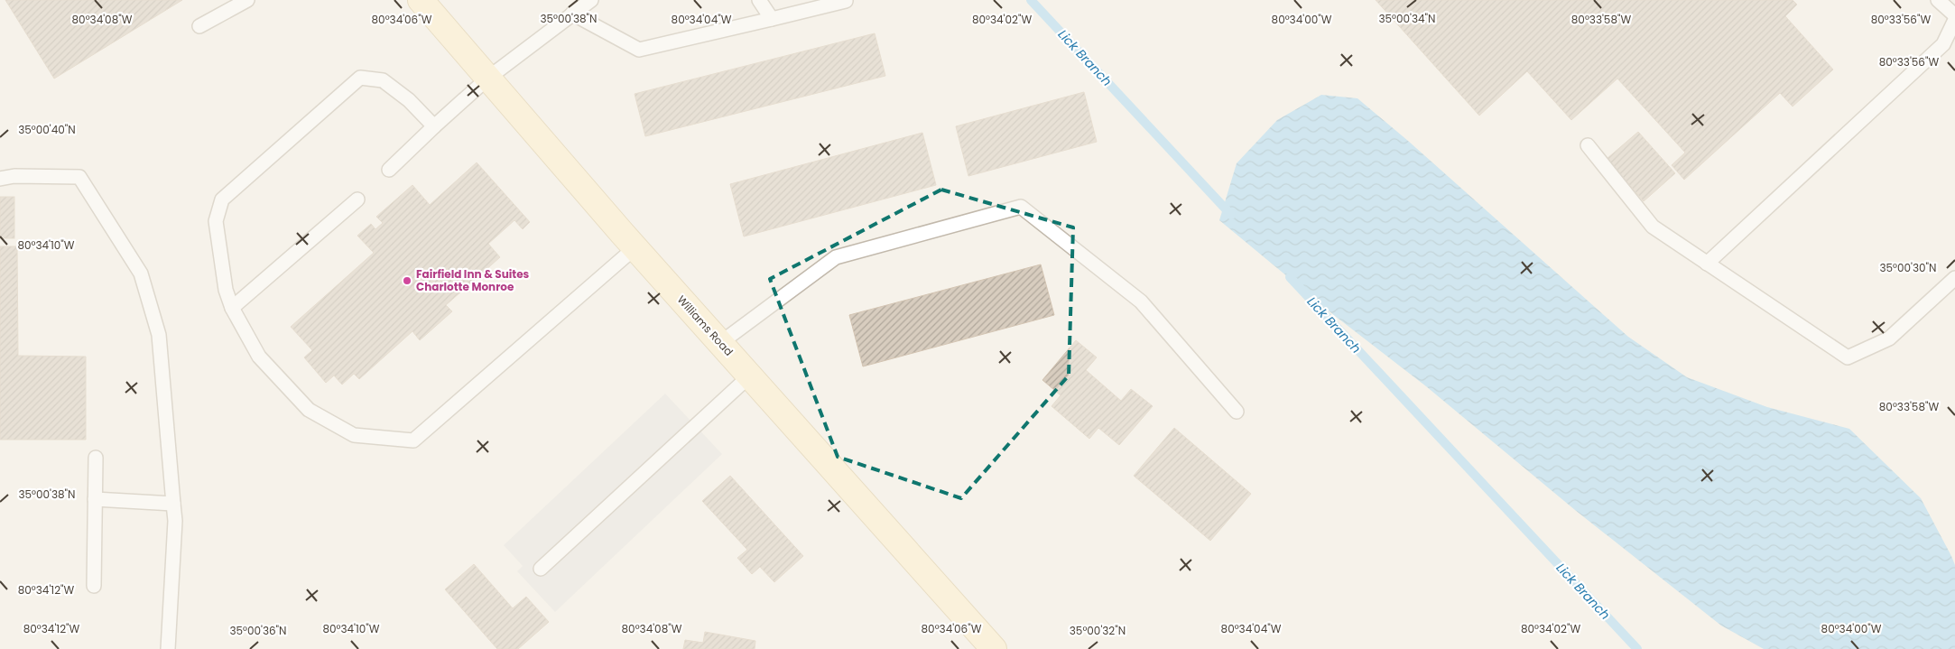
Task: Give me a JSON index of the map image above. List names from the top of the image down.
{
  "streets": {
    "street": ["Williams Road"]
  },
  "water": ["Lick Branch"],
  "places": ["Fairfield Inn & Suites Charlotte Monroe"],
  "coordinates": [
    "35°00'38\"N",
    "35°00'34\"N",
    "80°33'56\"W",
    "80°34'08\"W",
    "80°34'06\"W",
    "80°34'04\"W",
    "80°34'02\"W",
    "80°34'00\"W",
    "80°33'58\"W",
    "35°00'40\"N",
    "80°34'10\"W",
    "35°00'30\"N",
    "80°34'12\"W",
    "35°00'36\"N",
    "35°00'32\"N"
  ]
}
